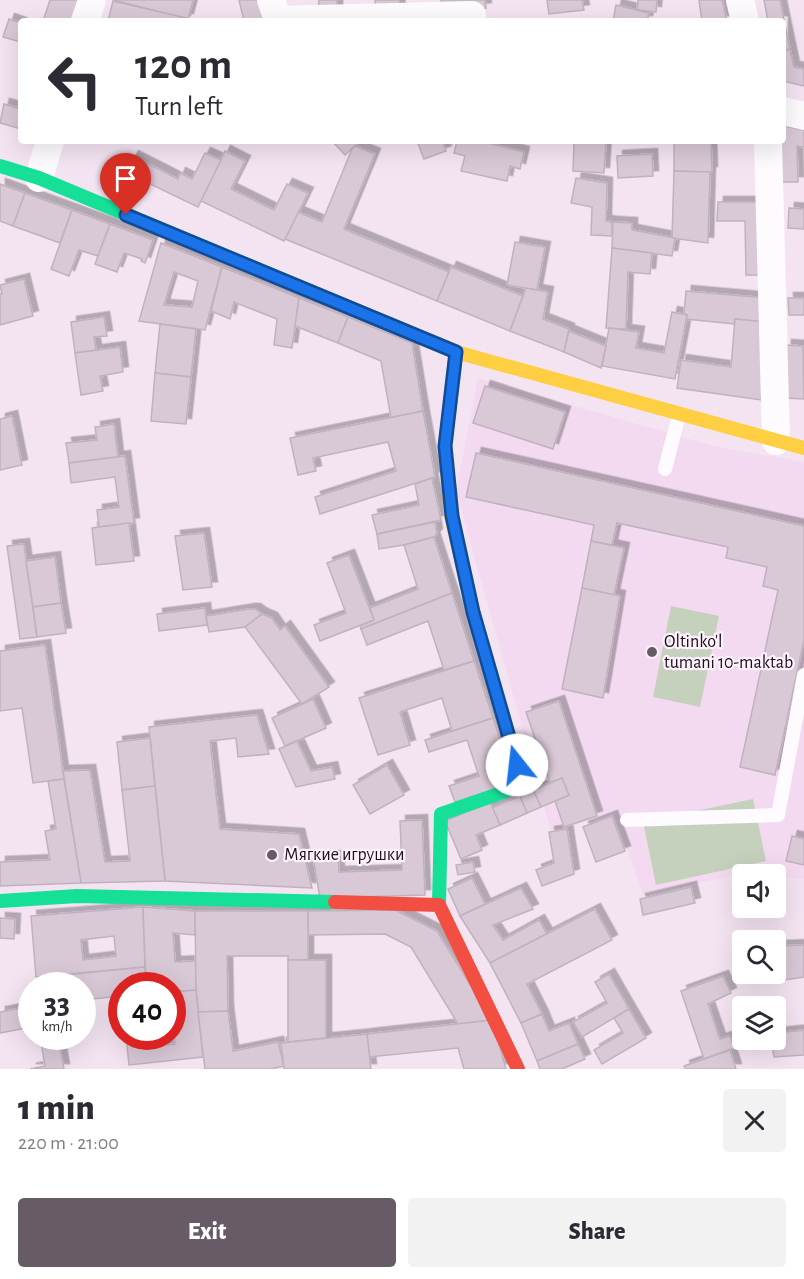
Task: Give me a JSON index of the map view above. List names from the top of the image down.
{
  "places": ["Oltinko'l tumani 10-maktab", "Мягкие игрушки"],
  "page": {
    "turn": ["120 m", "Turn left"],
    "speed": "33 km/h",
    "limit": "40",
    "heading": ["1 min", "220 m · 21:00"],
    "buttons": ["Exit", "Share"]
  }
}
